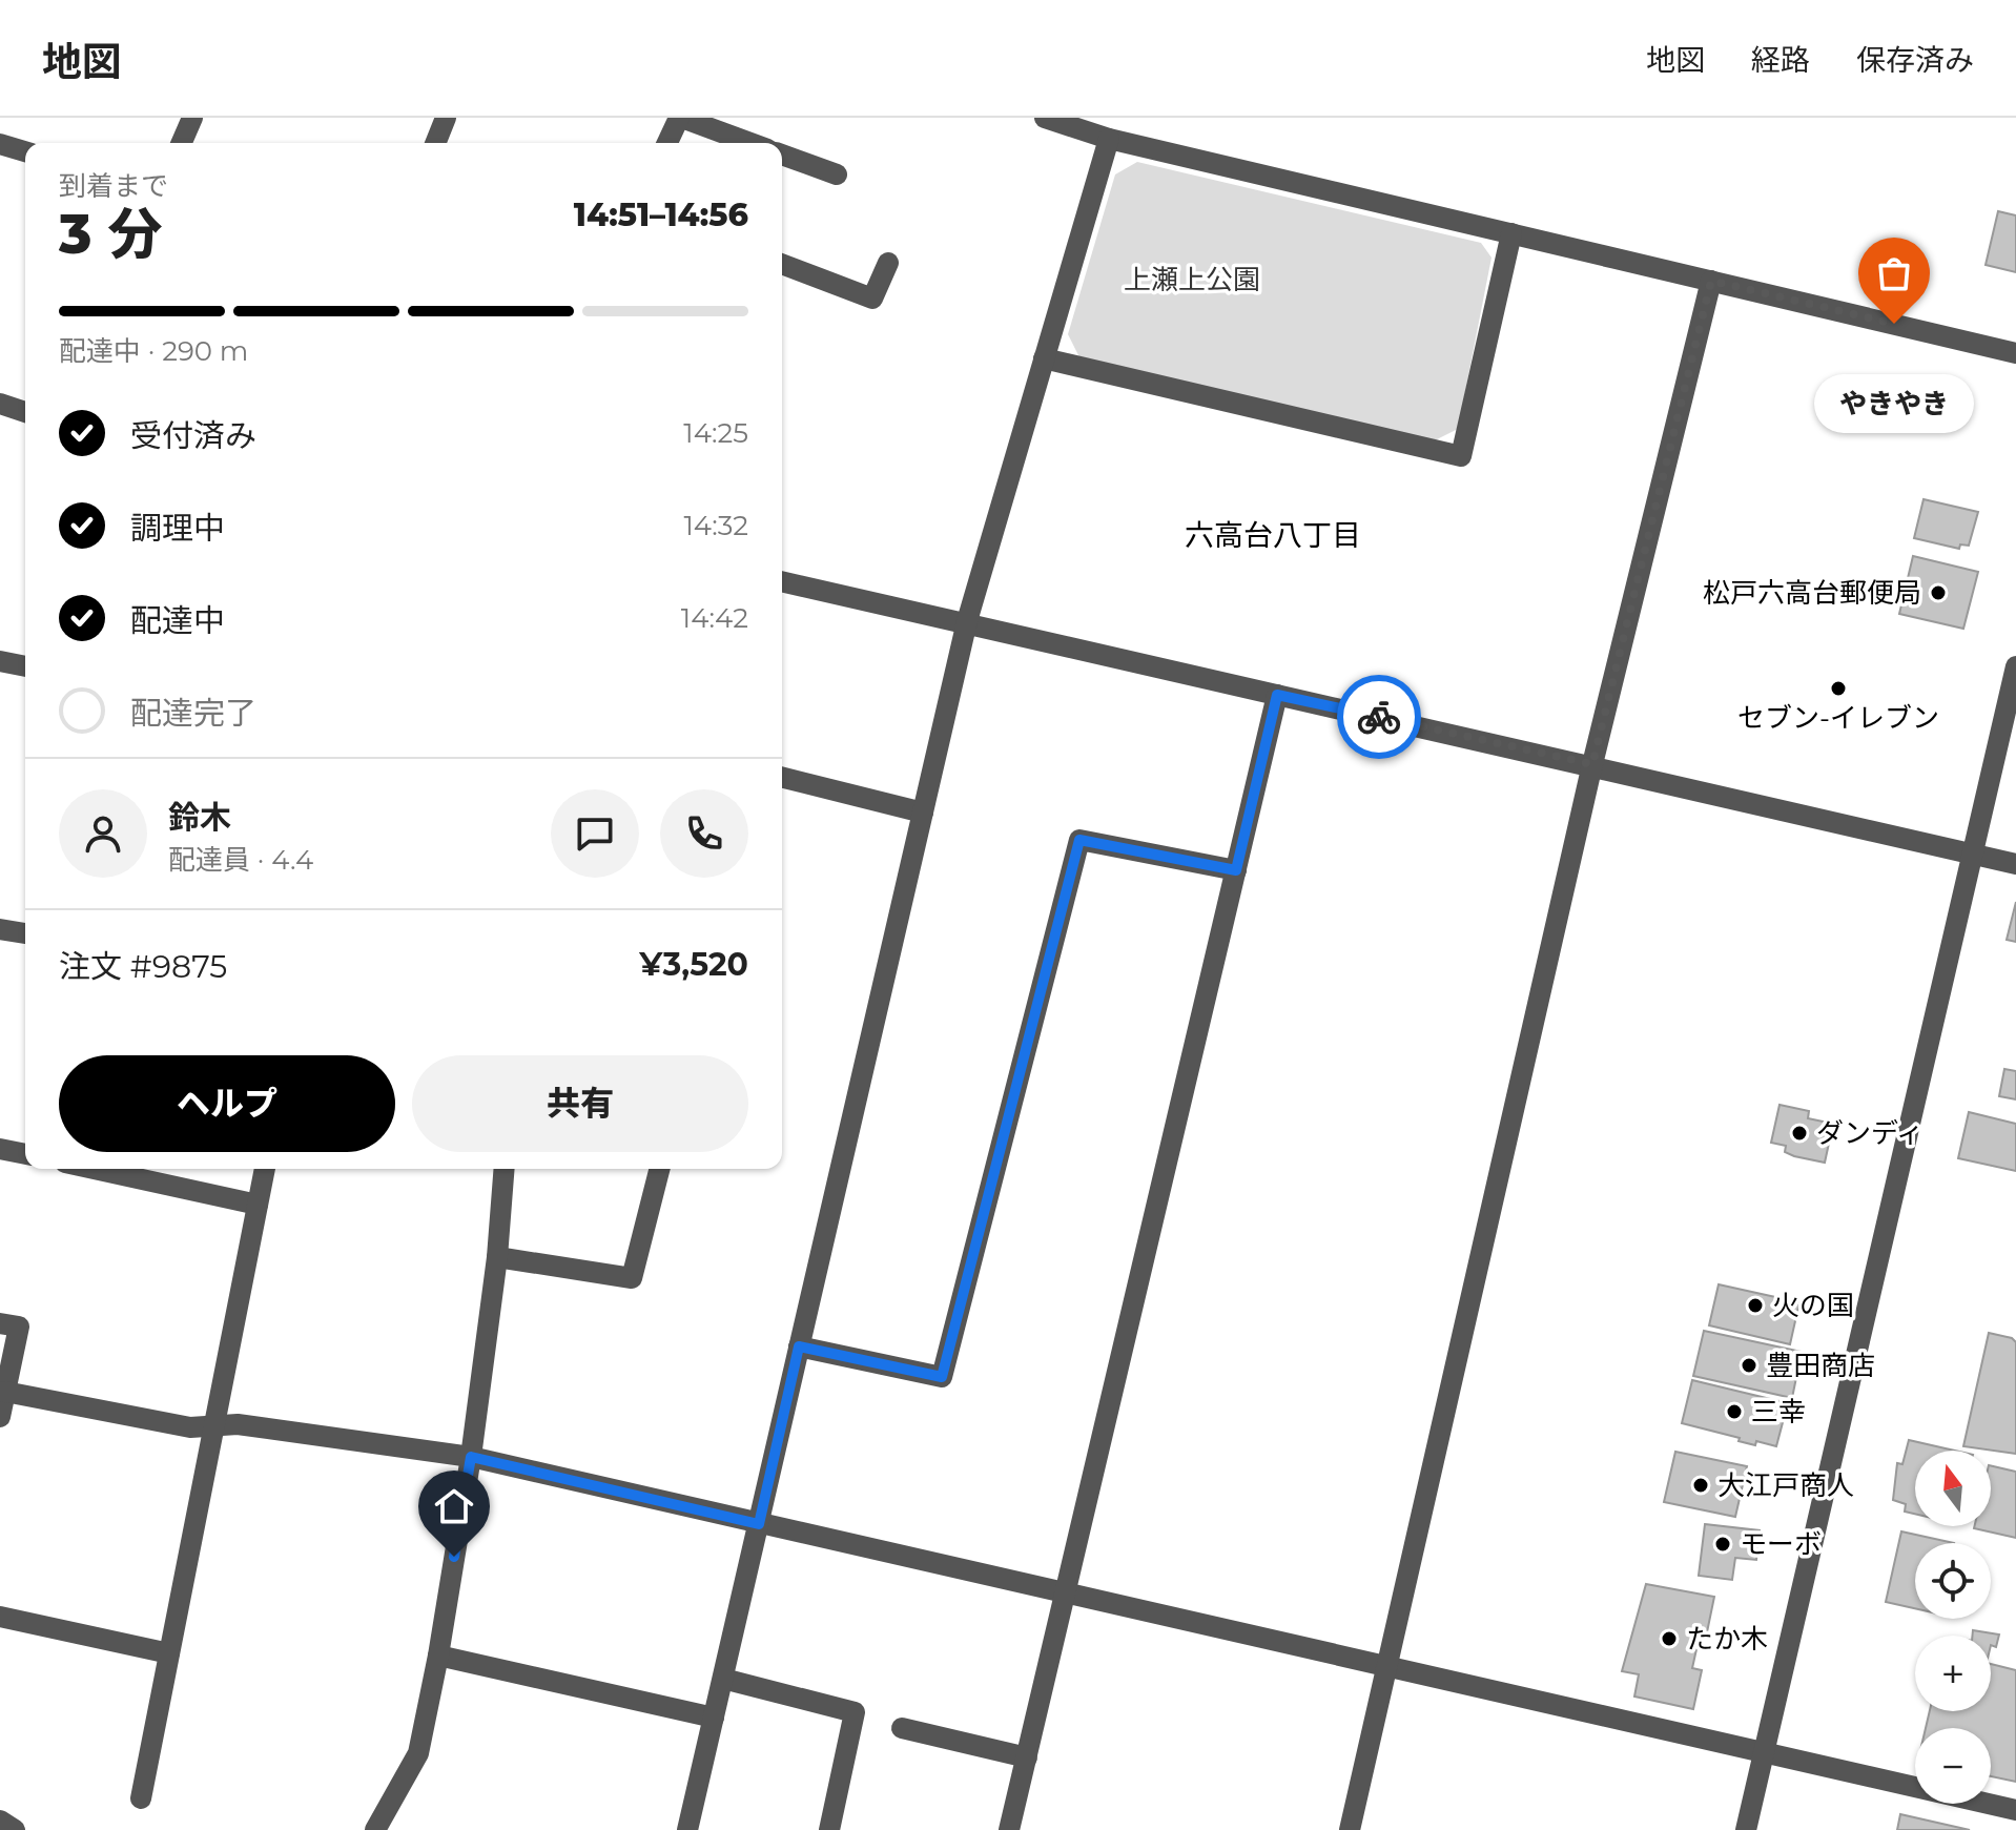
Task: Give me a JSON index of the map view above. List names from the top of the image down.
{
  "districts": ["六高台八丁目"],
  "parks": ["上瀬上公園"],
  "places": [
    "やきやき",
    "松戸六高台郵便局",
    "セブン-イレブン",
    "ダンディ",
    "火の国",
    "豊田商店",
    "三幸",
    "大江戸商人",
    "モーボ",
    "たか木"
  ],
  "north": "top",
  "page": {
    "header": "地図",
    "nav": ["地図", "経路", "保存済み"],
    "heading": ["3 分", "到着まで", "14:51–14:56"],
    "panel": [
      "鈴木",
      "配達員 · 4.4",
      "注文 #9875",
      "¥3,520"
    ],
    "bar": "配達中 · 290 m",
    "bubble": "やきやき",
    "list": [
      ["受付済み", "14:25"],
      ["調理中", "14:32"],
      ["配達中", "14:42"],
      "配達完了"
    ],
    "buttons": ["ヘルプ", "共有"],
    "map_buttons": ["+", "−"]
  }
}
